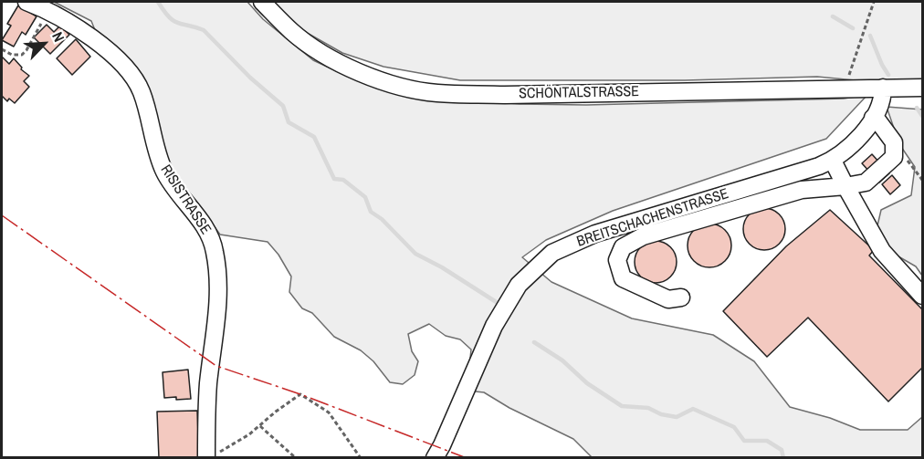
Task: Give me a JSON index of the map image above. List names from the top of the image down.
{
  "streets": {
    "street": ["SCHÖNTALSTRASSE", "RISISTRASSE", "BREITSCHACHENSTRASSE"]
  },
  "crossings": [
    ["SCHÖNTALSTRASSE", "BREITSCHACHENSTRASSE"]
  ],
  "north": "top right"
}
